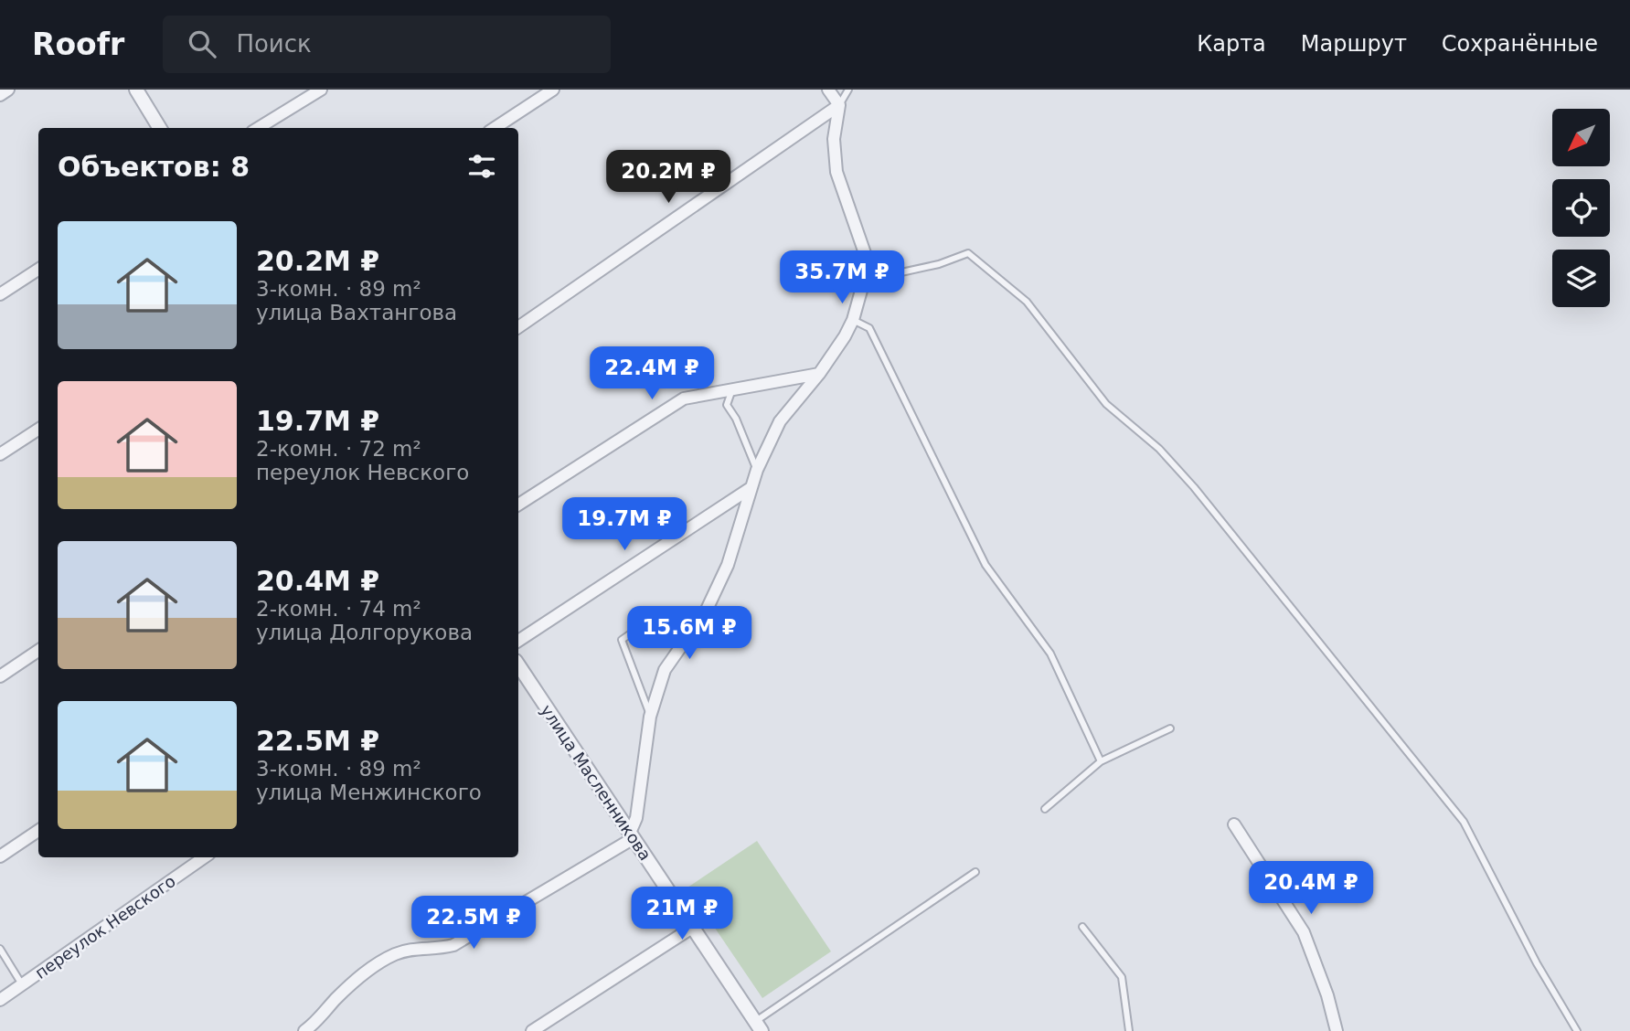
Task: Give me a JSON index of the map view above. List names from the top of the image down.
{
  "streets": {
    "street": ["улица Масленникова", "переулок Невского"]
  },
  "north": "bottom left",
  "page": {
    "header": "Roofr",
    "search": "Поиск",
    "nav": ["Карта", "Маршрут", "Сохранённые"],
    "heading": "Объектов: 8",
    "price": [
      "20.2M ₽",
      "35.7M ₽",
      "22.4M ₽",
      "19.7M ₽",
      "15.6M ₽",
      "20.4M ₽",
      "21M ₽",
      "22.5M ₽"
    ],
    "list": [
      {
        "name": "20.2M ₽",
        "note": "3-комн. · 89 m² · улица Вахтангова"
      },
      {
        "name": "19.7M ₽",
        "note": "2-комн. · 72 m² · переулок Невского"
      },
      {
        "name": "20.4M ₽",
        "note": "2-комн. · 74 m² · улица Долгорукова"
      },
      {
        "name": "22.5M ₽",
        "note": "3-комн. · 89 m² · улица Менжинского"
      }
    ]
  }
}
